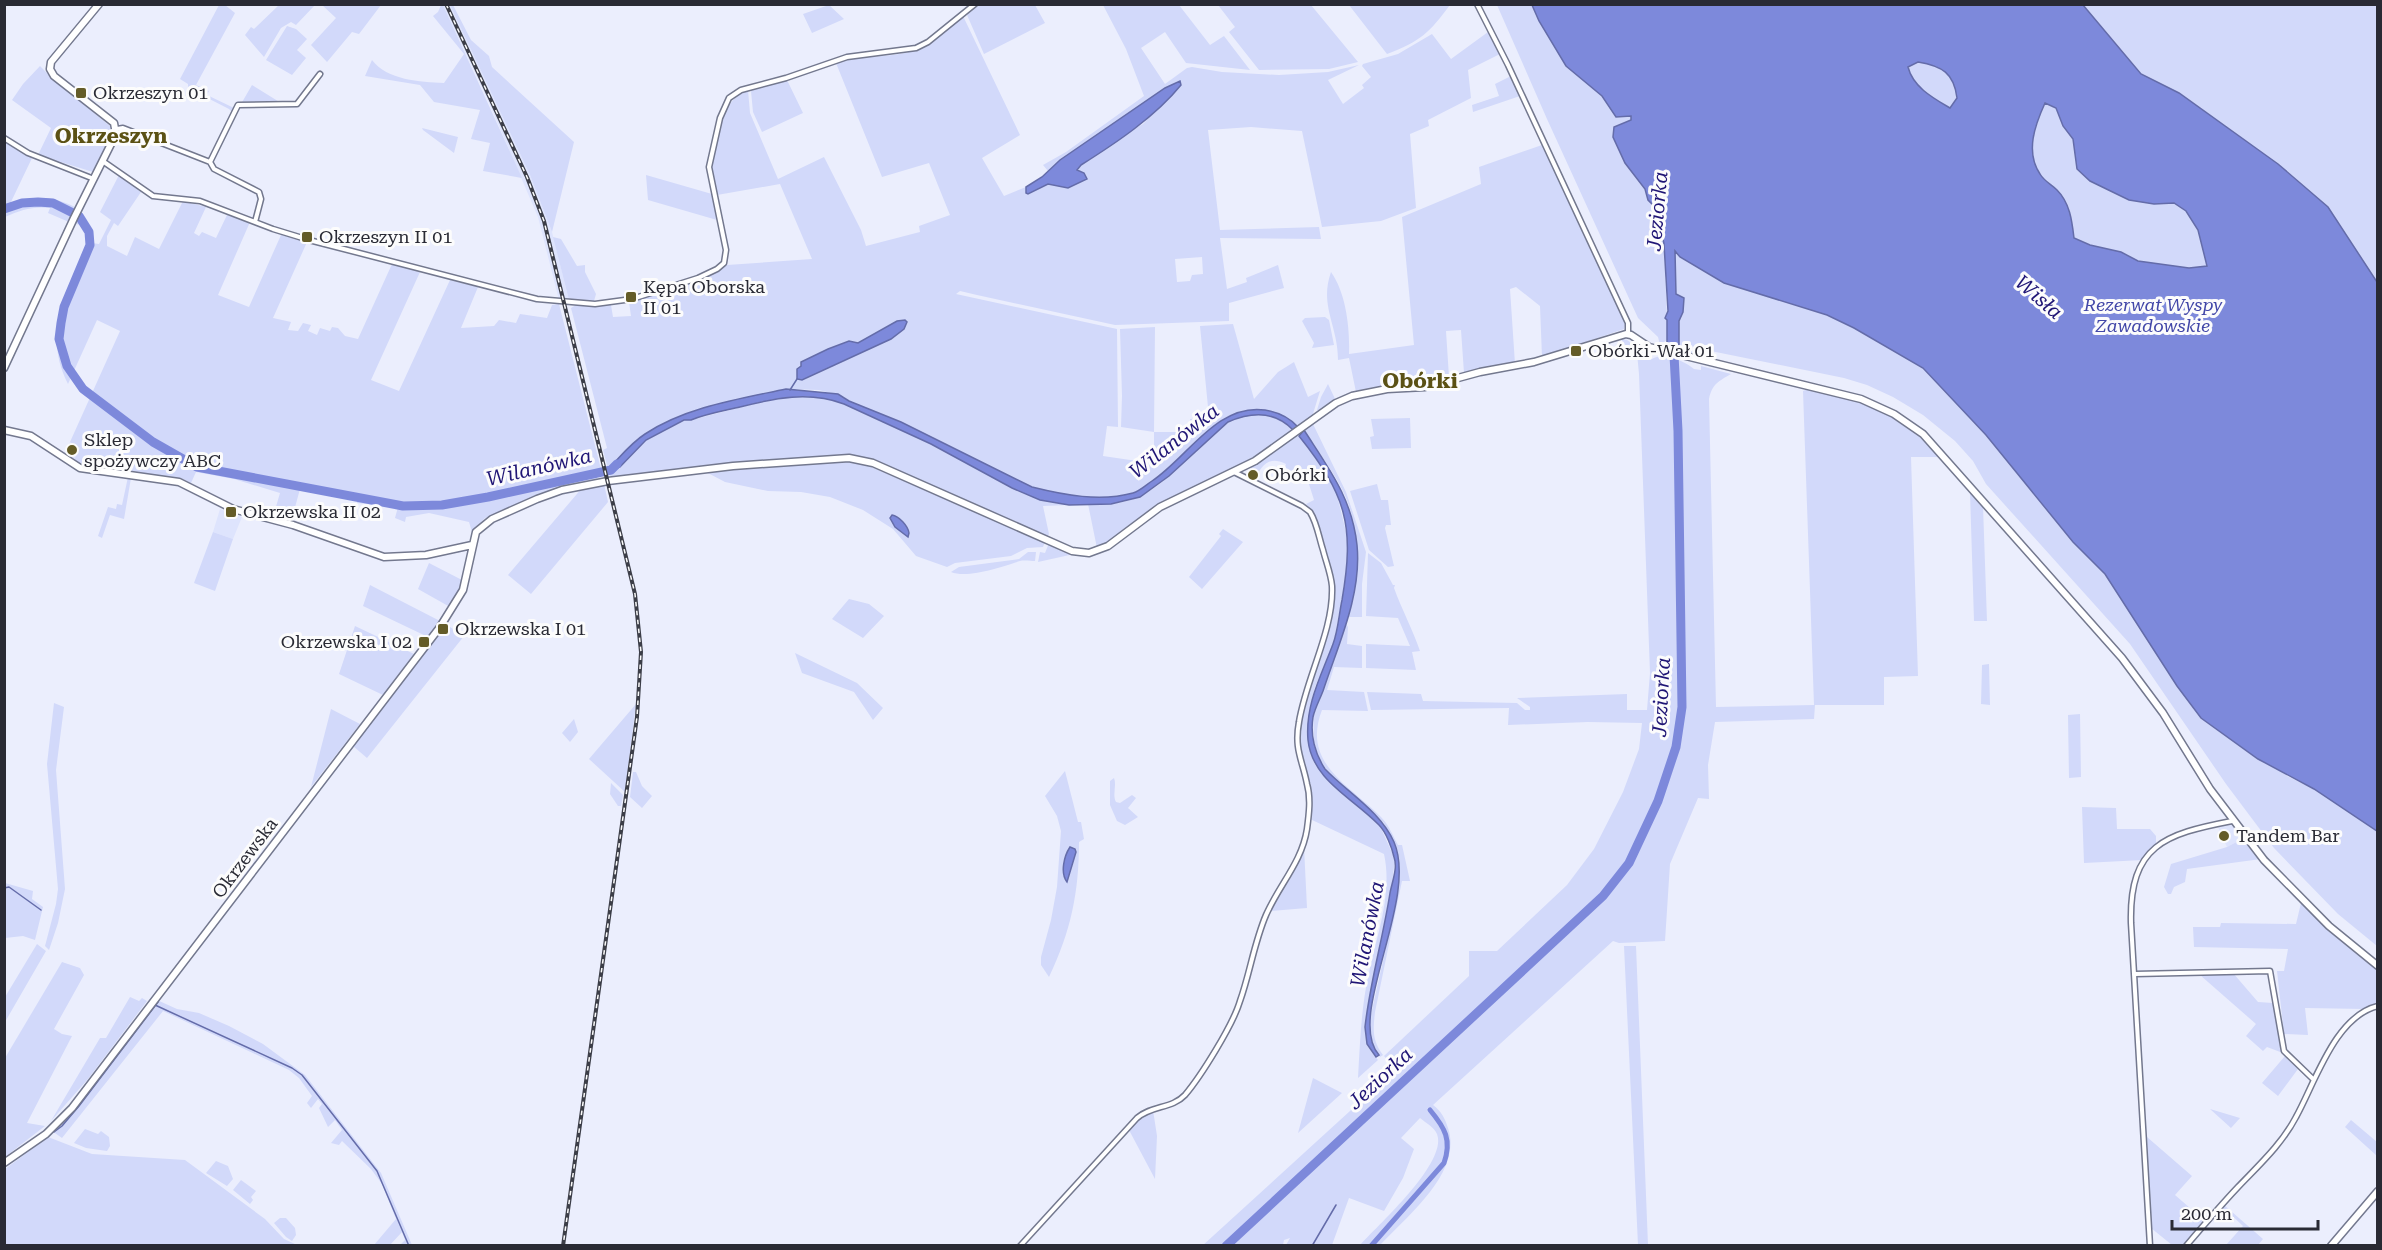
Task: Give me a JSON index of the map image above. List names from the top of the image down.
{
  "streets": {
    "street": ["Okrzewska"]
  },
  "districts": ["Okrzeszyn", "Obórki"],
  "water": ["Jeziorka", "Wisła", "Wilanówka"],
  "parks": ["Rezerwat Wyspy Zawadowskie"],
  "places": {
    "transit": [
      "Okrzeszyn 01",
      "Okrzeszyn II 01",
      "Kępa Oborska II 01",
      "Obórki-Wał 01",
      "Okrzewska II 02",
      "Okrzewska I 01",
      "Okrzewska I 02"
    ],
    "other": ["Sklep spożywczy ABC", "Obórki", "Tandem Bar"]
  },
  "scale_bar": "200 m"
}
